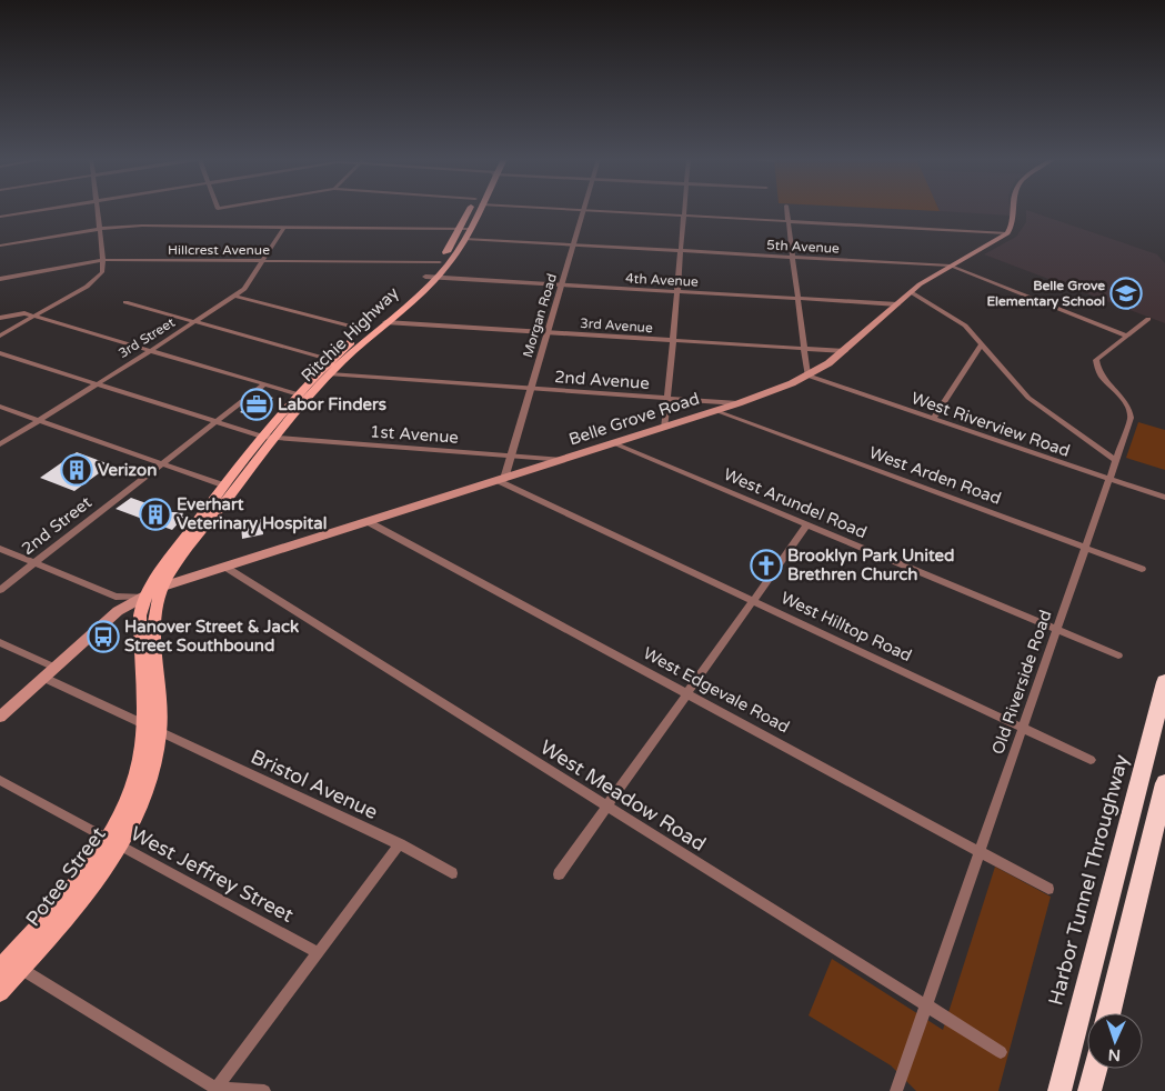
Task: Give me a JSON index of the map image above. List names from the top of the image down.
{
  "streets": {
    "highway": ["Harbor Tunnel Throughway"],
    "main road": ["Ritchie Highway", "Belle Grove Road", "Potee Street"],
    "street": [
      "5th Avenue",
      "Hillcrest Avenue",
      "4th Avenue",
      "Morgan Road",
      "3rd Avenue",
      "3rd Street",
      "2nd Avenue",
      "West Riverview Road",
      "1st Avenue",
      "West Arden Road",
      "West Arundel Road",
      "2nd Street",
      "West Hilltop Road",
      "Old Riverside Road",
      "West Edgevale Road",
      "Bristol Avenue",
      "West Meadow Road",
      "West Jeffrey Street"
    ]
  },
  "crossings": [
    ["5th Avenue", "Morgan Road"],
    ["5th Avenue", "Ritchie Highway"],
    ["5th Avenue", "Belle Grove Road"],
    ["5th Avenue", "Old Riverside Road"],
    ["Hillcrest Avenue", "Ritchie Highway"],
    ["Hillcrest Avenue", "3rd Street"],
    ["4th Avenue", "Morgan Road"],
    ["4th Avenue", "Ritchie Highway"],
    ["4th Avenue", "Belle Grove Road"],
    ["Morgan Road", "3rd Avenue"],
    ["Morgan Road", "2nd Avenue"],
    ["Morgan Road", "Belle Grove Road"],
    ["Morgan Road", "1st Avenue"],
    ["Morgan Road", "West Hilltop Road"],
    ["3rd Avenue", "Ritchie Highway"],
    ["3rd Avenue", "Belle Grove Road"],
    ["Ritchie Highway", "2nd Avenue"],
    ["Ritchie Highway", "Belle Grove Road"],
    ["Ritchie Highway", "1st Avenue"],
    ["Ritchie Highway", "Potee Street"],
    ["3rd Street", "1st Avenue"],
    ["2nd Avenue", "Belle Grove Road"],
    ["Belle Grove Road", "West Riverview Road"],
    ["Belle Grove Road", "1st Avenue"],
    ["Belle Grove Road", "West Arden Road"],
    ["Belle Grove Road", "West Arundel Road"],
    ["Belle Grove Road", "West Hilltop Road"],
    ["Belle Grove Road", "West Edgevale Road"],
    ["Belle Grove Road", "Bristol Avenue"],
    ["Belle Grove Road", "West Meadow Road"],
    ["Belle Grove Road", "Potee Street"],
    ["West Riverview Road", "Old Riverside Road"],
    ["1st Avenue", "2nd Street"],
    ["West Arden Road", "Old Riverside Road"],
    ["West Arundel Road", "Old Riverside Road"],
    ["West Hilltop Road", "Old Riverside Road"],
    ["Old Riverside Road", "West Edgevale Road"],
    ["Old Riverside Road", "West Meadow Road"],
    ["Bristol Avenue", "Potee Street"],
    ["West Jeffrey Street", "Potee Street"]
  ],
  "places": {
    "school or university": ["Belle Grove Elementary School"],
    "office": ["Labor Finders"],
    "building": ["Verizon", "Everhart Veterinary Hospital"],
    "church": ["Brooklyn Park United Brethren Church"],
    "bus stop": ["Hanover Street & Jack Street Southbound"]
  },
  "north": "bottom"
}
